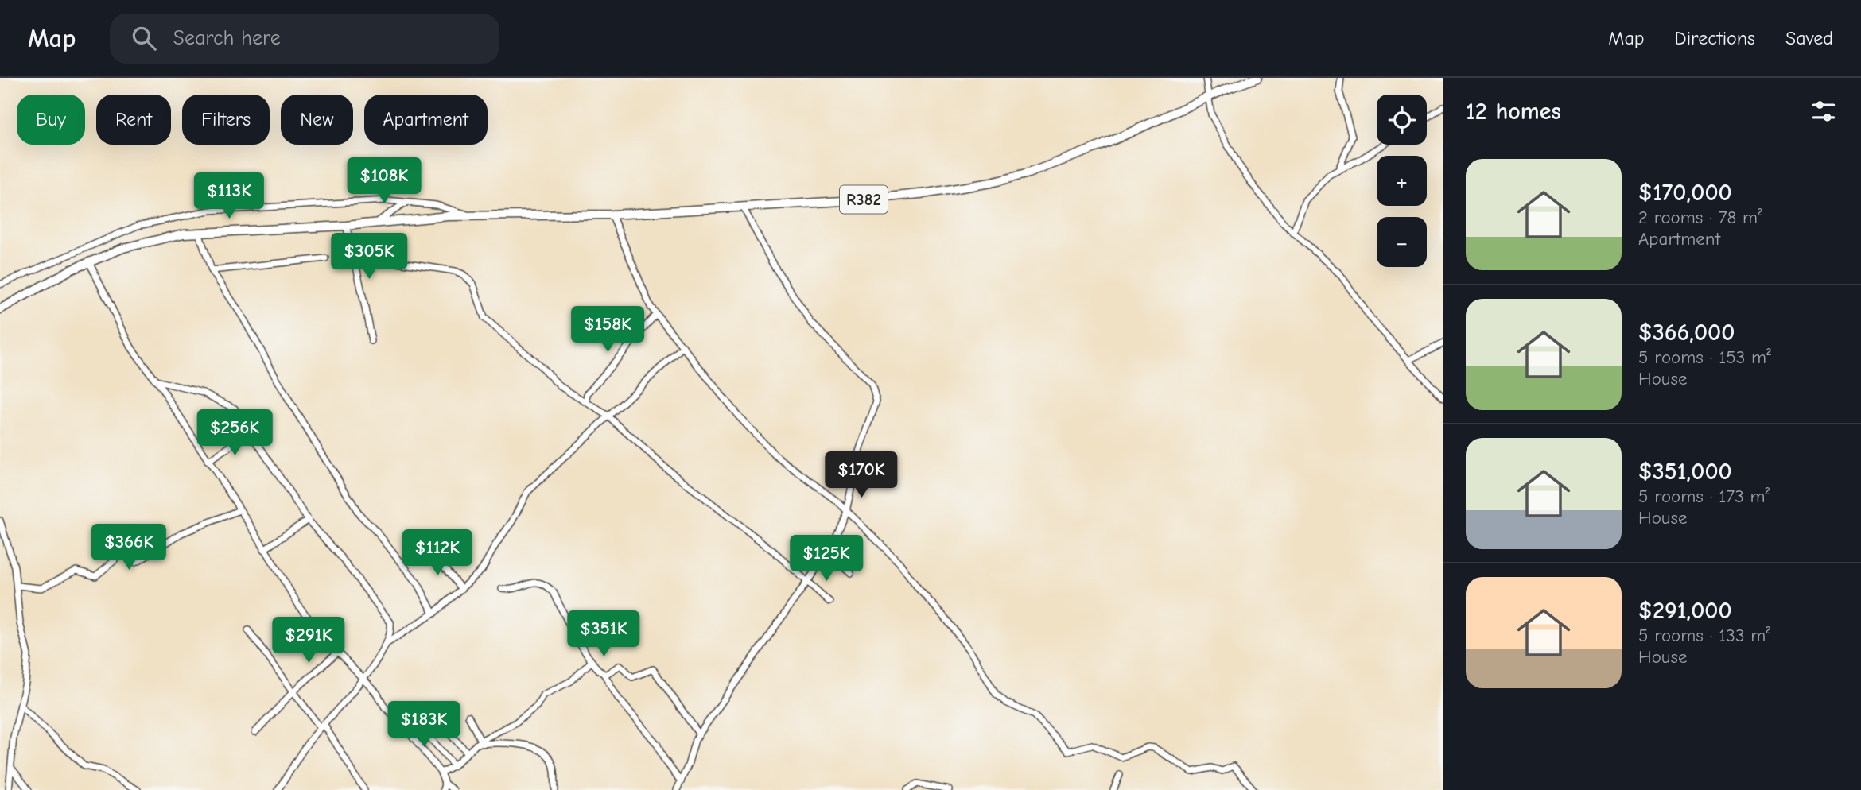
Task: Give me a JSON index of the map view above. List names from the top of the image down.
{
  "streets": {
    "main road": ["R382"]
  },
  "page": {
    "header": "Map",
    "search": "Search here",
    "nav": ["Map", "Directions", "Saved"],
    "heading": "12 homes",
    "map_buttons": ["+", "−"],
    "chip": [
      "Buy",
      "Rent",
      "Filters",
      "New",
      "Apartment"
    ],
    "list": [
      {
        "name": "$170,000",
        "note": "2 rooms · 78 m² · Apartment"
      },
      {
        "name": "$366,000",
        "note": "5 rooms · 153 m² · House"
      },
      {
        "name": "$351,000",
        "note": "5 rooms · 173 m² · House"
      },
      {
        "name": "$291,000",
        "note": "5 rooms · 133 m² · House"
      }
    ],
    "price": [
      "$108K",
      "$113K",
      "$305K",
      "$158K",
      "$256K",
      "$170K",
      "$366K",
      "$112K",
      "$125K",
      "$351K",
      "$291K",
      "$183K"
    ]
  }
}
